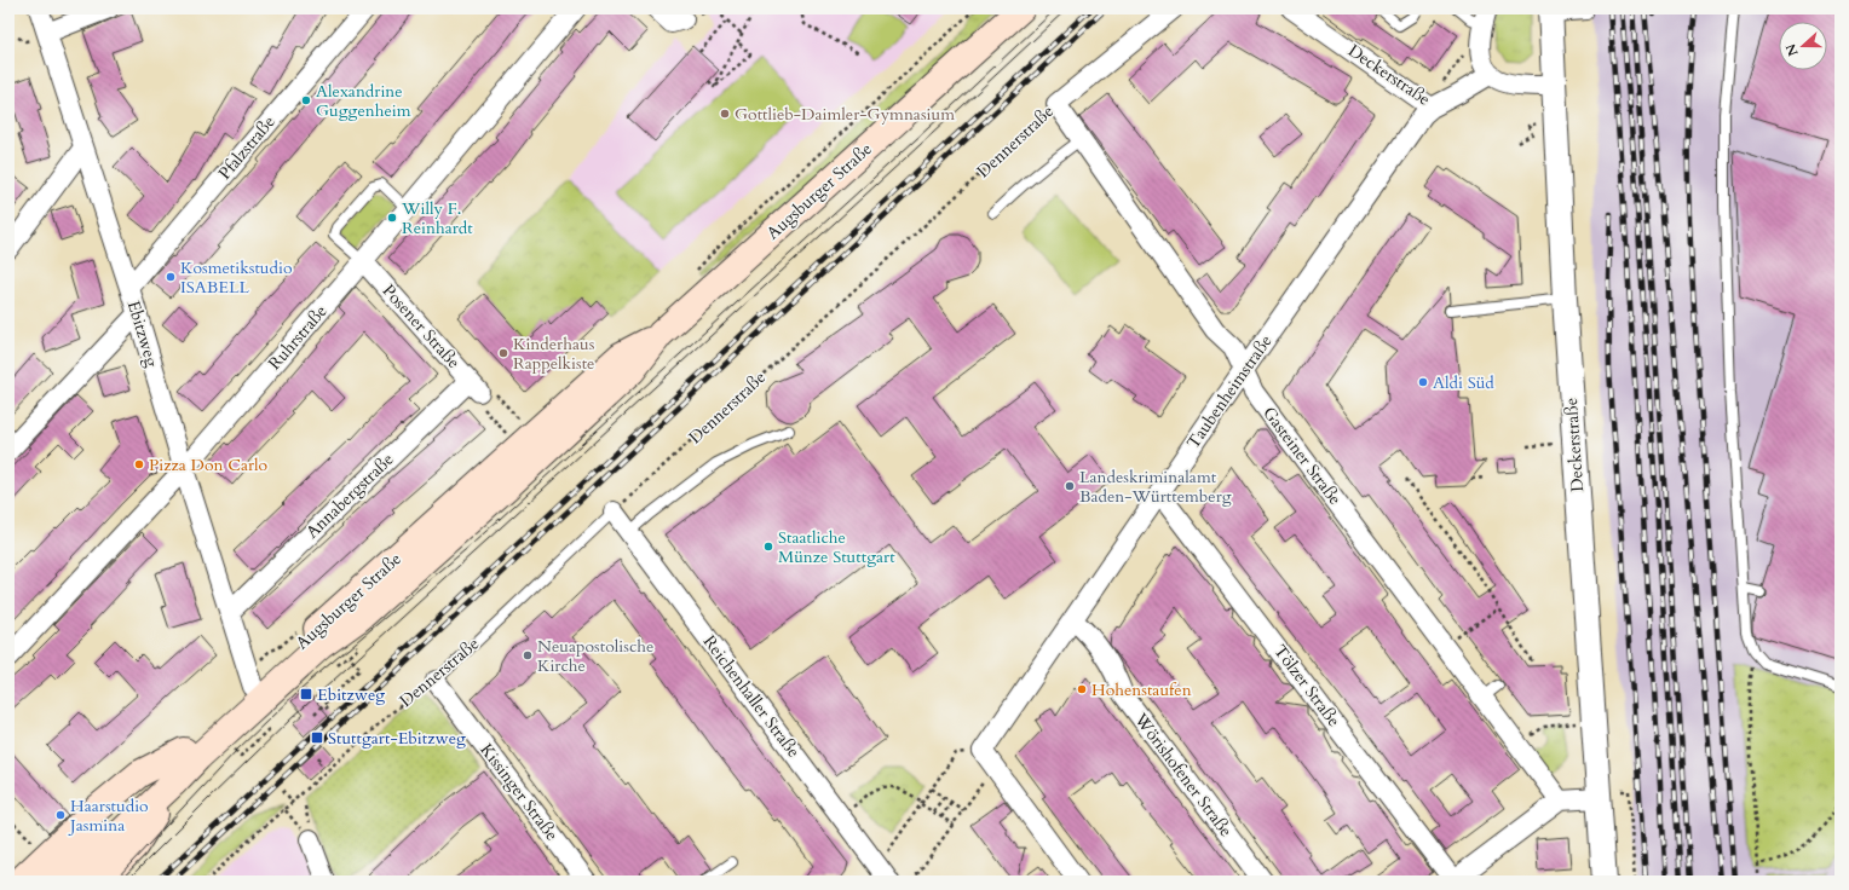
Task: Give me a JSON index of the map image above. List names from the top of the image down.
{
  "streets": {
    "main road": ["Augsburger Straße"],
    "street": [
      "Deckerstraße",
      "Dennerstraße",
      "Pfalzstraße",
      "Posener Straße",
      "Ebitzweg",
      "Ruhrstraße",
      "Taubenheimstraße",
      "Gasteiner Straße",
      "Annabergstraße",
      "Tölzer Straße",
      "Reichenhaller Straße",
      "Wörishofener Straße",
      "Kissinger Straße"
    ]
  },
  "crossings": [
    ["Deckerstraße", "Taubenheimstraße"],
    ["Dennerstraße", "Gasteiner Straße"],
    ["Dennerstraße", "Reichenhaller Straße"],
    ["Dennerstraße", "Kissinger Straße"],
    ["Pfalzstraße", "Ebitzweg"],
    ["Augsburger Straße", "Ebitzweg"],
    ["Posener Straße", "Ruhrstraße"],
    ["Posener Straße", "Annabergstraße"],
    ["Ebitzweg", "Ruhrstraße"],
    ["Ebitzweg", "Annabergstraße"],
    ["Taubenheimstraße", "Gasteiner Straße"],
    ["Taubenheimstraße", "Tölzer Straße"],
    ["Taubenheimstraße", "Wörishofener Straße"]
  ],
  "places": {
    "other": [
      "Alexandrine Guggenheim",
      "Gottlieb-Daimler-Gymnasium",
      "Willy F. Reinhardt",
      "Kosmetikstudio ISABELL",
      "Kinderhaus Rappelkiste",
      "Aldi Süd",
      "Pizza Don Carlo",
      "Landeskriminalamt Baden-Württemberg",
      "Staatliche Münze Stuttgart",
      "Neuapostolische Kirche",
      "Hohenstaufen",
      "Haarstudio Jasmina"
    ],
    "transit": ["Ebitzweg", "Stuttgart-Ebitzweg"]
  },
  "north": "left"
}
